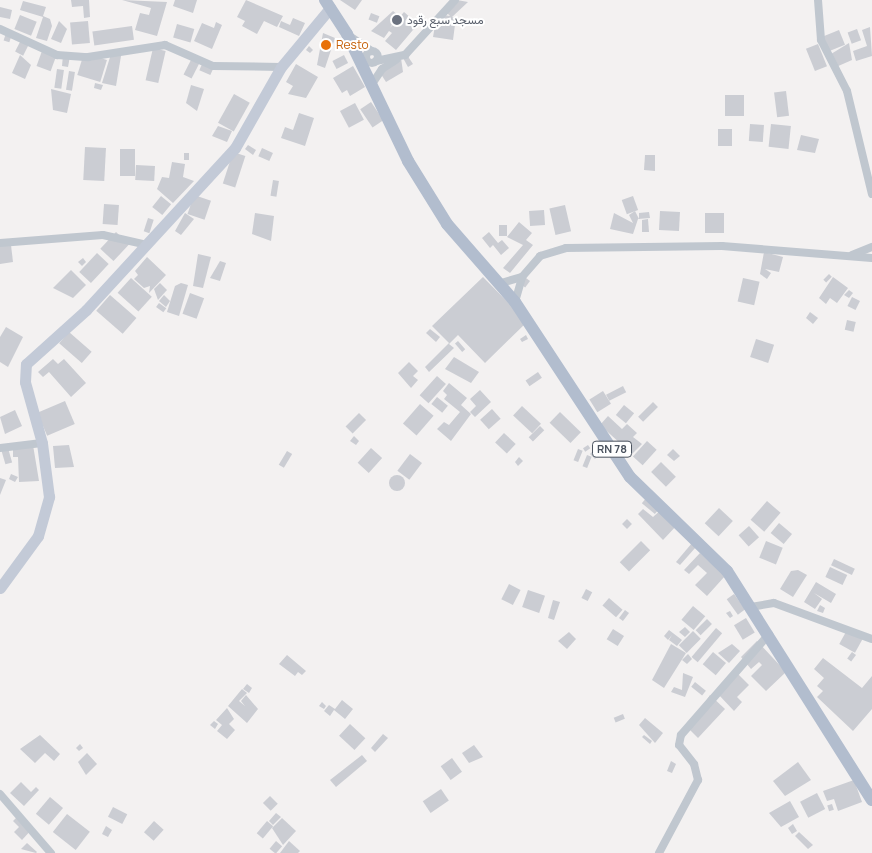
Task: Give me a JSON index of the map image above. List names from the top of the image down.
{
  "streets": {
    "main road": ["RN 78"]
  },
  "places": ["مسجد سبع رقود", "Resto"]
}
